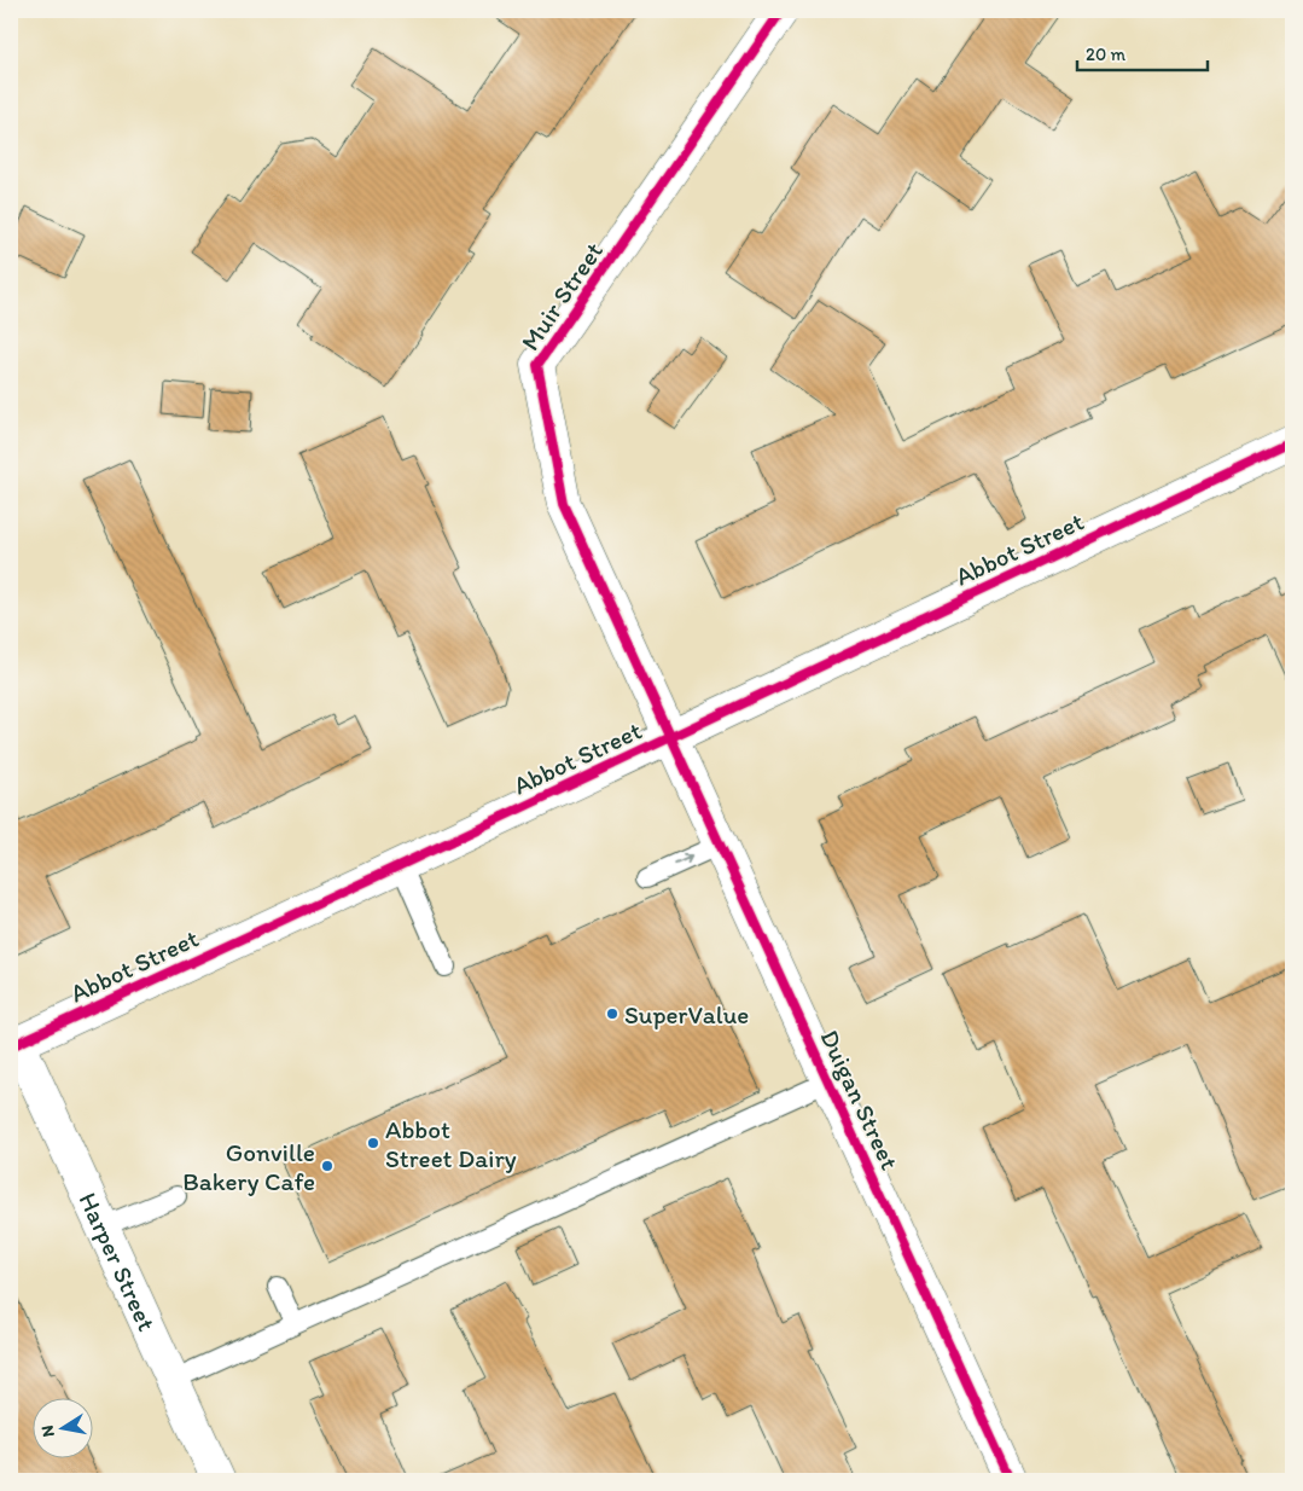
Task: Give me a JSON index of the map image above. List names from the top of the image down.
{
  "streets": {
    "street": [
      "Muir Street",
      "Abbot Street",
      "Duigan Street",
      "Harper Street"
    ]
  },
  "crossings": [
    ["Muir Street", "Abbot Street"],
    ["Muir Street", "Duigan Street"],
    ["Abbot Street", "Duigan Street"],
    ["Abbot Street", "Harper Street"]
  ],
  "places": ["SuperValue", "Abbot Street Dairy", "Gonville Bakery Cafe"],
  "scale_bar": "20 m",
  "north": "left"
}
